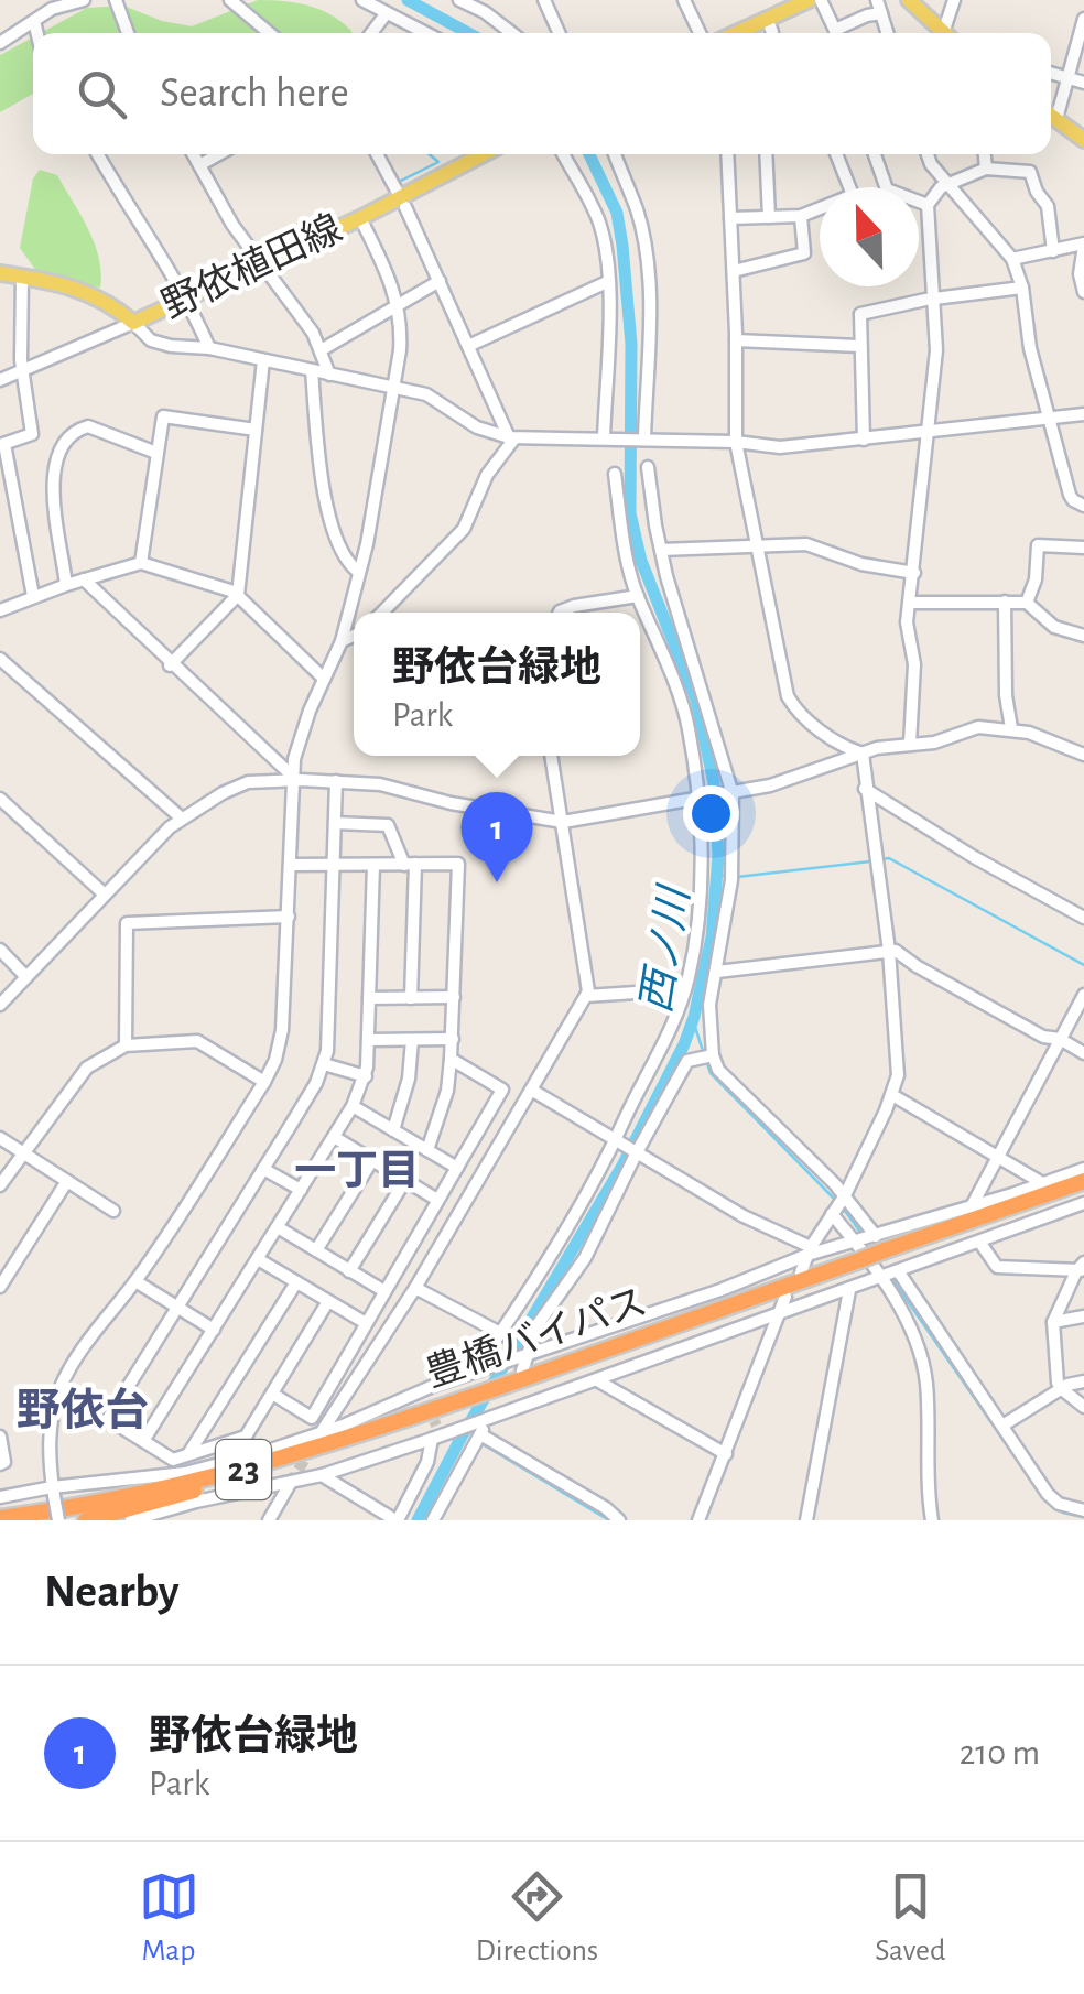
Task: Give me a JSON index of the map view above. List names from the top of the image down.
{
  "streets": {
    "highway": ["豊橋バイパス", "23"],
    "main road": ["野依植田線"]
  },
  "crossings": [
    ["豊橋バイパス", "23"]
  ],
  "districts": ["一丁目", "野依台"],
  "water": ["西ノ川"],
  "north": "top",
  "page": {
    "search": "Search here",
    "popup": ["野依台緑地", "Park"],
    "pins": "1",
    "heading": "Nearby",
    "list": [
      {
        "mark": "1",
        "name": "野依台緑地",
        "note": "Park",
        "value": "210 m"
      }
    ],
    "nav": ["Map", "Directions", "Saved"]
  }
}
